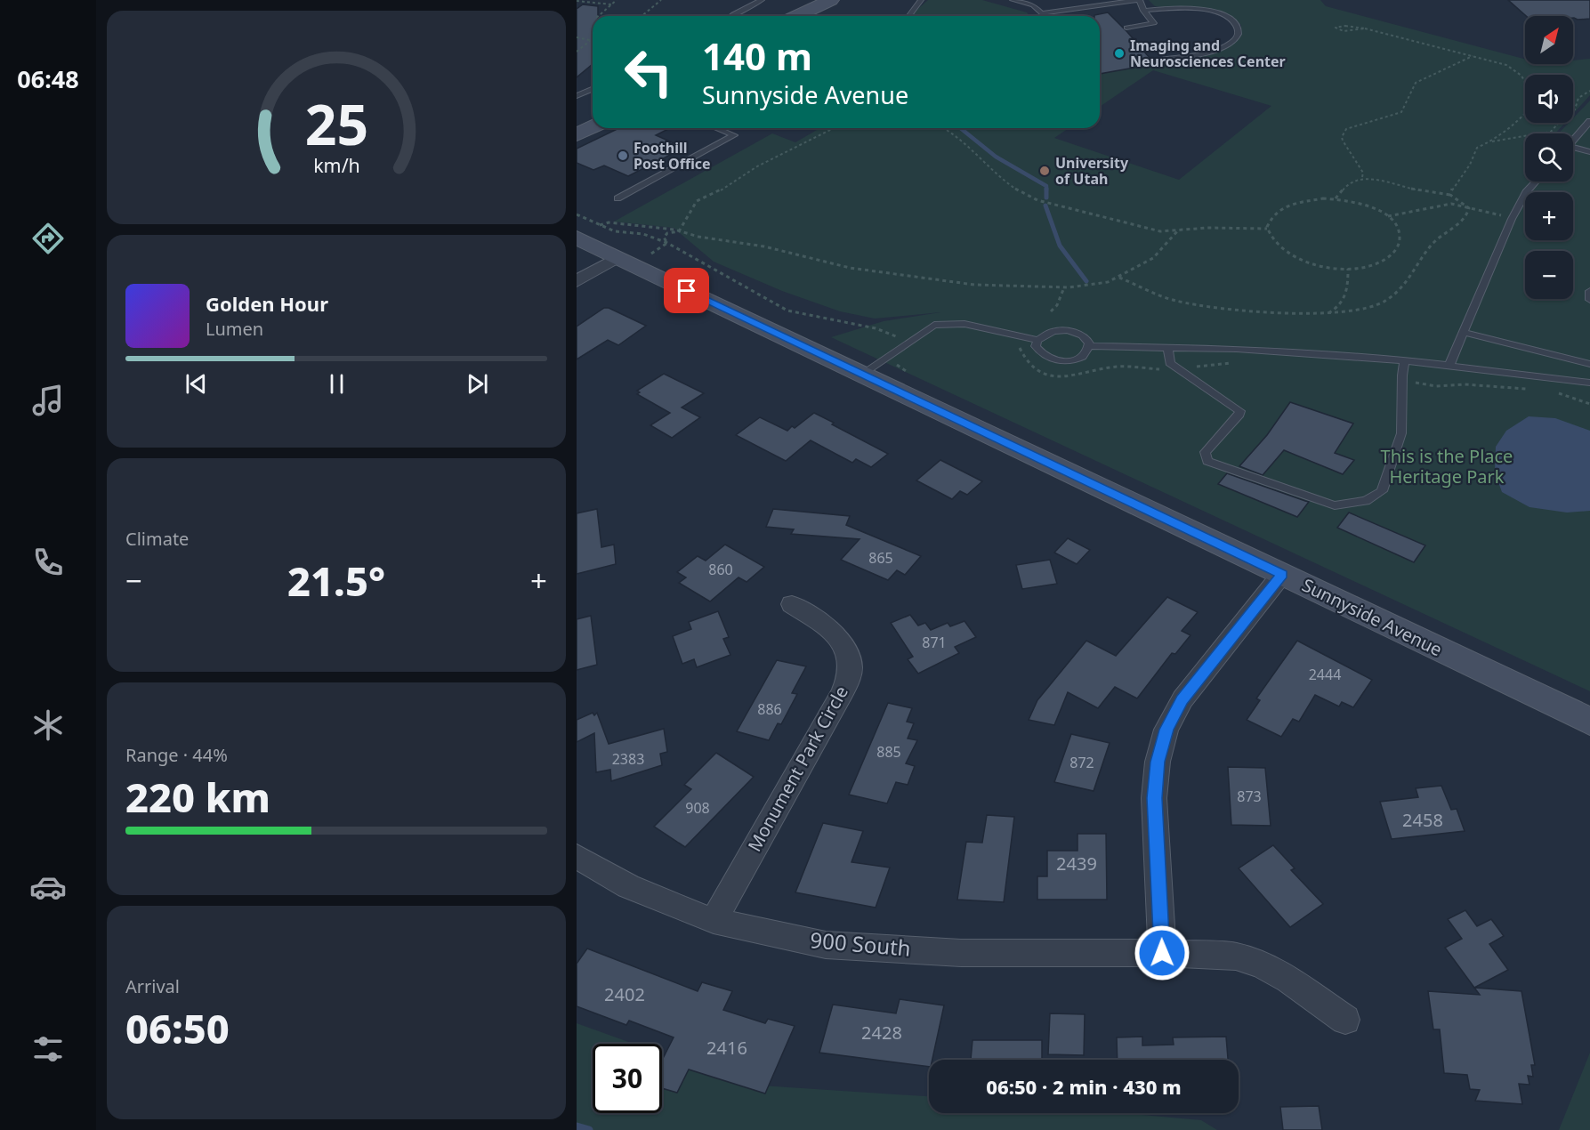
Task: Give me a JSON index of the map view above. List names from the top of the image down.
{
  "streets": {
    "main road": ["Sunnyside Avenue"],
    "street": ["Monument Park Circle", "900 South"]
  },
  "crossings": [
    ["Monument Park Circle", "900 South"]
  ],
  "parks": ["This is the Place Heritage Park"],
  "places": ["Imaging and Neurosciences Center", "Foothill Post Office", "University of Utah"],
  "house_numbers": [
    "865",
    "860",
    "871",
    "2444",
    "886",
    "885",
    "2383",
    "872",
    "873",
    "908",
    "2458",
    "2439",
    "2402",
    "2428",
    "2416"
  ],
  "north": "top right",
  "page": {
    "tabs": "06:48",
    "map_buttons": ["+", "−"],
    "turn": ["140 m", "Sunnyside Avenue"],
    "song": ["Golden Hour", "Lumen"],
    "tile": [
      "Climate",
      ["Range · 44%", "220 km"],
      ["Arrival", "06:50"]
    ],
    "heat": ["−", "21.5°", "+"],
    "limit": "30",
    "trip": "06:50 · 2 min · 430 m",
    "gauge": ["25", "km/h"]
  }
}
